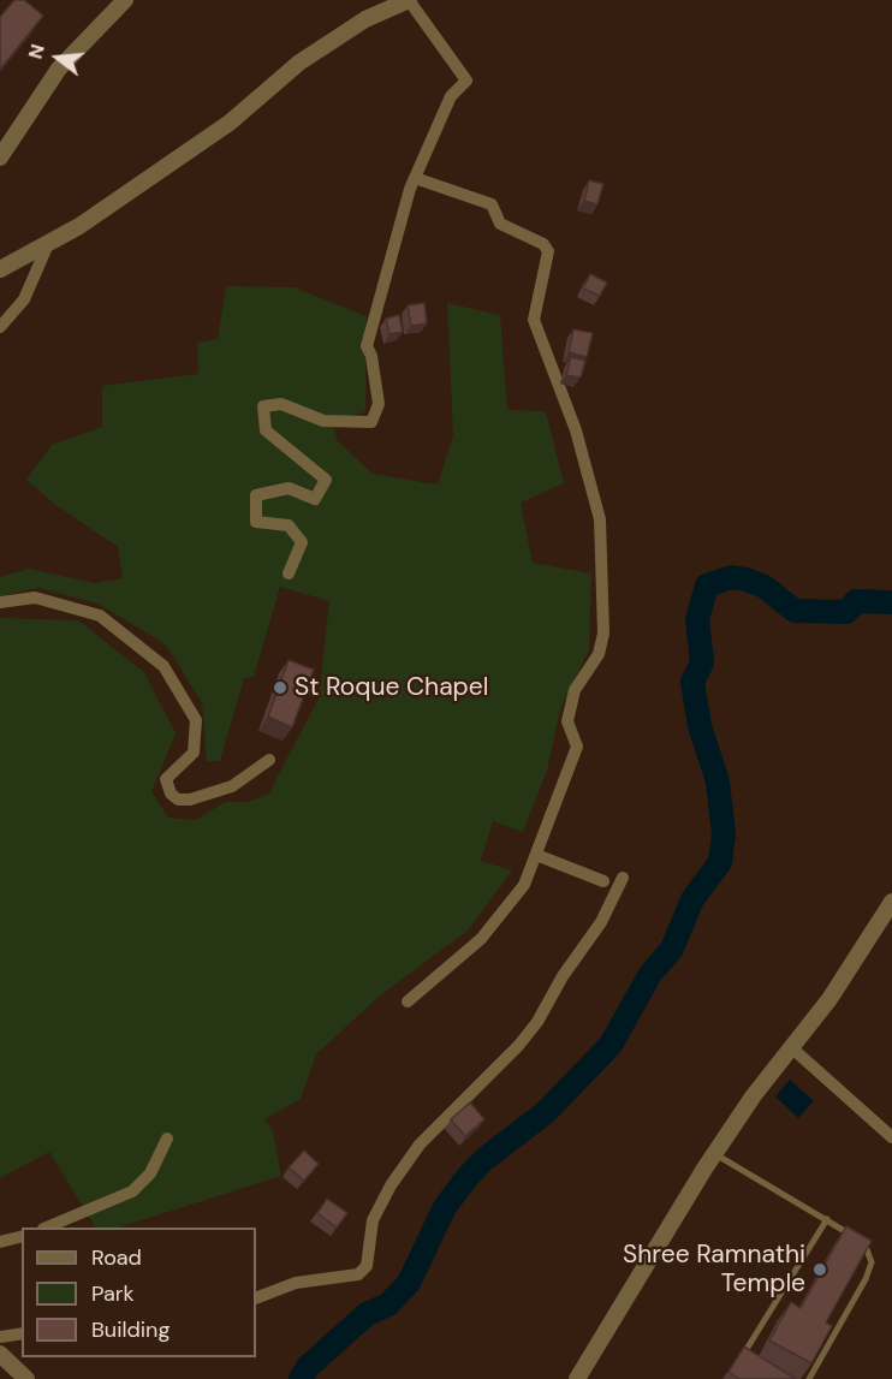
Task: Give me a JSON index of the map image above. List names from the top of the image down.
{
  "places": ["St Roque Chapel", "Shree Ramnathi Temple"],
  "legend": ["Road", "Park", "Building"],
  "north": "left"
}
